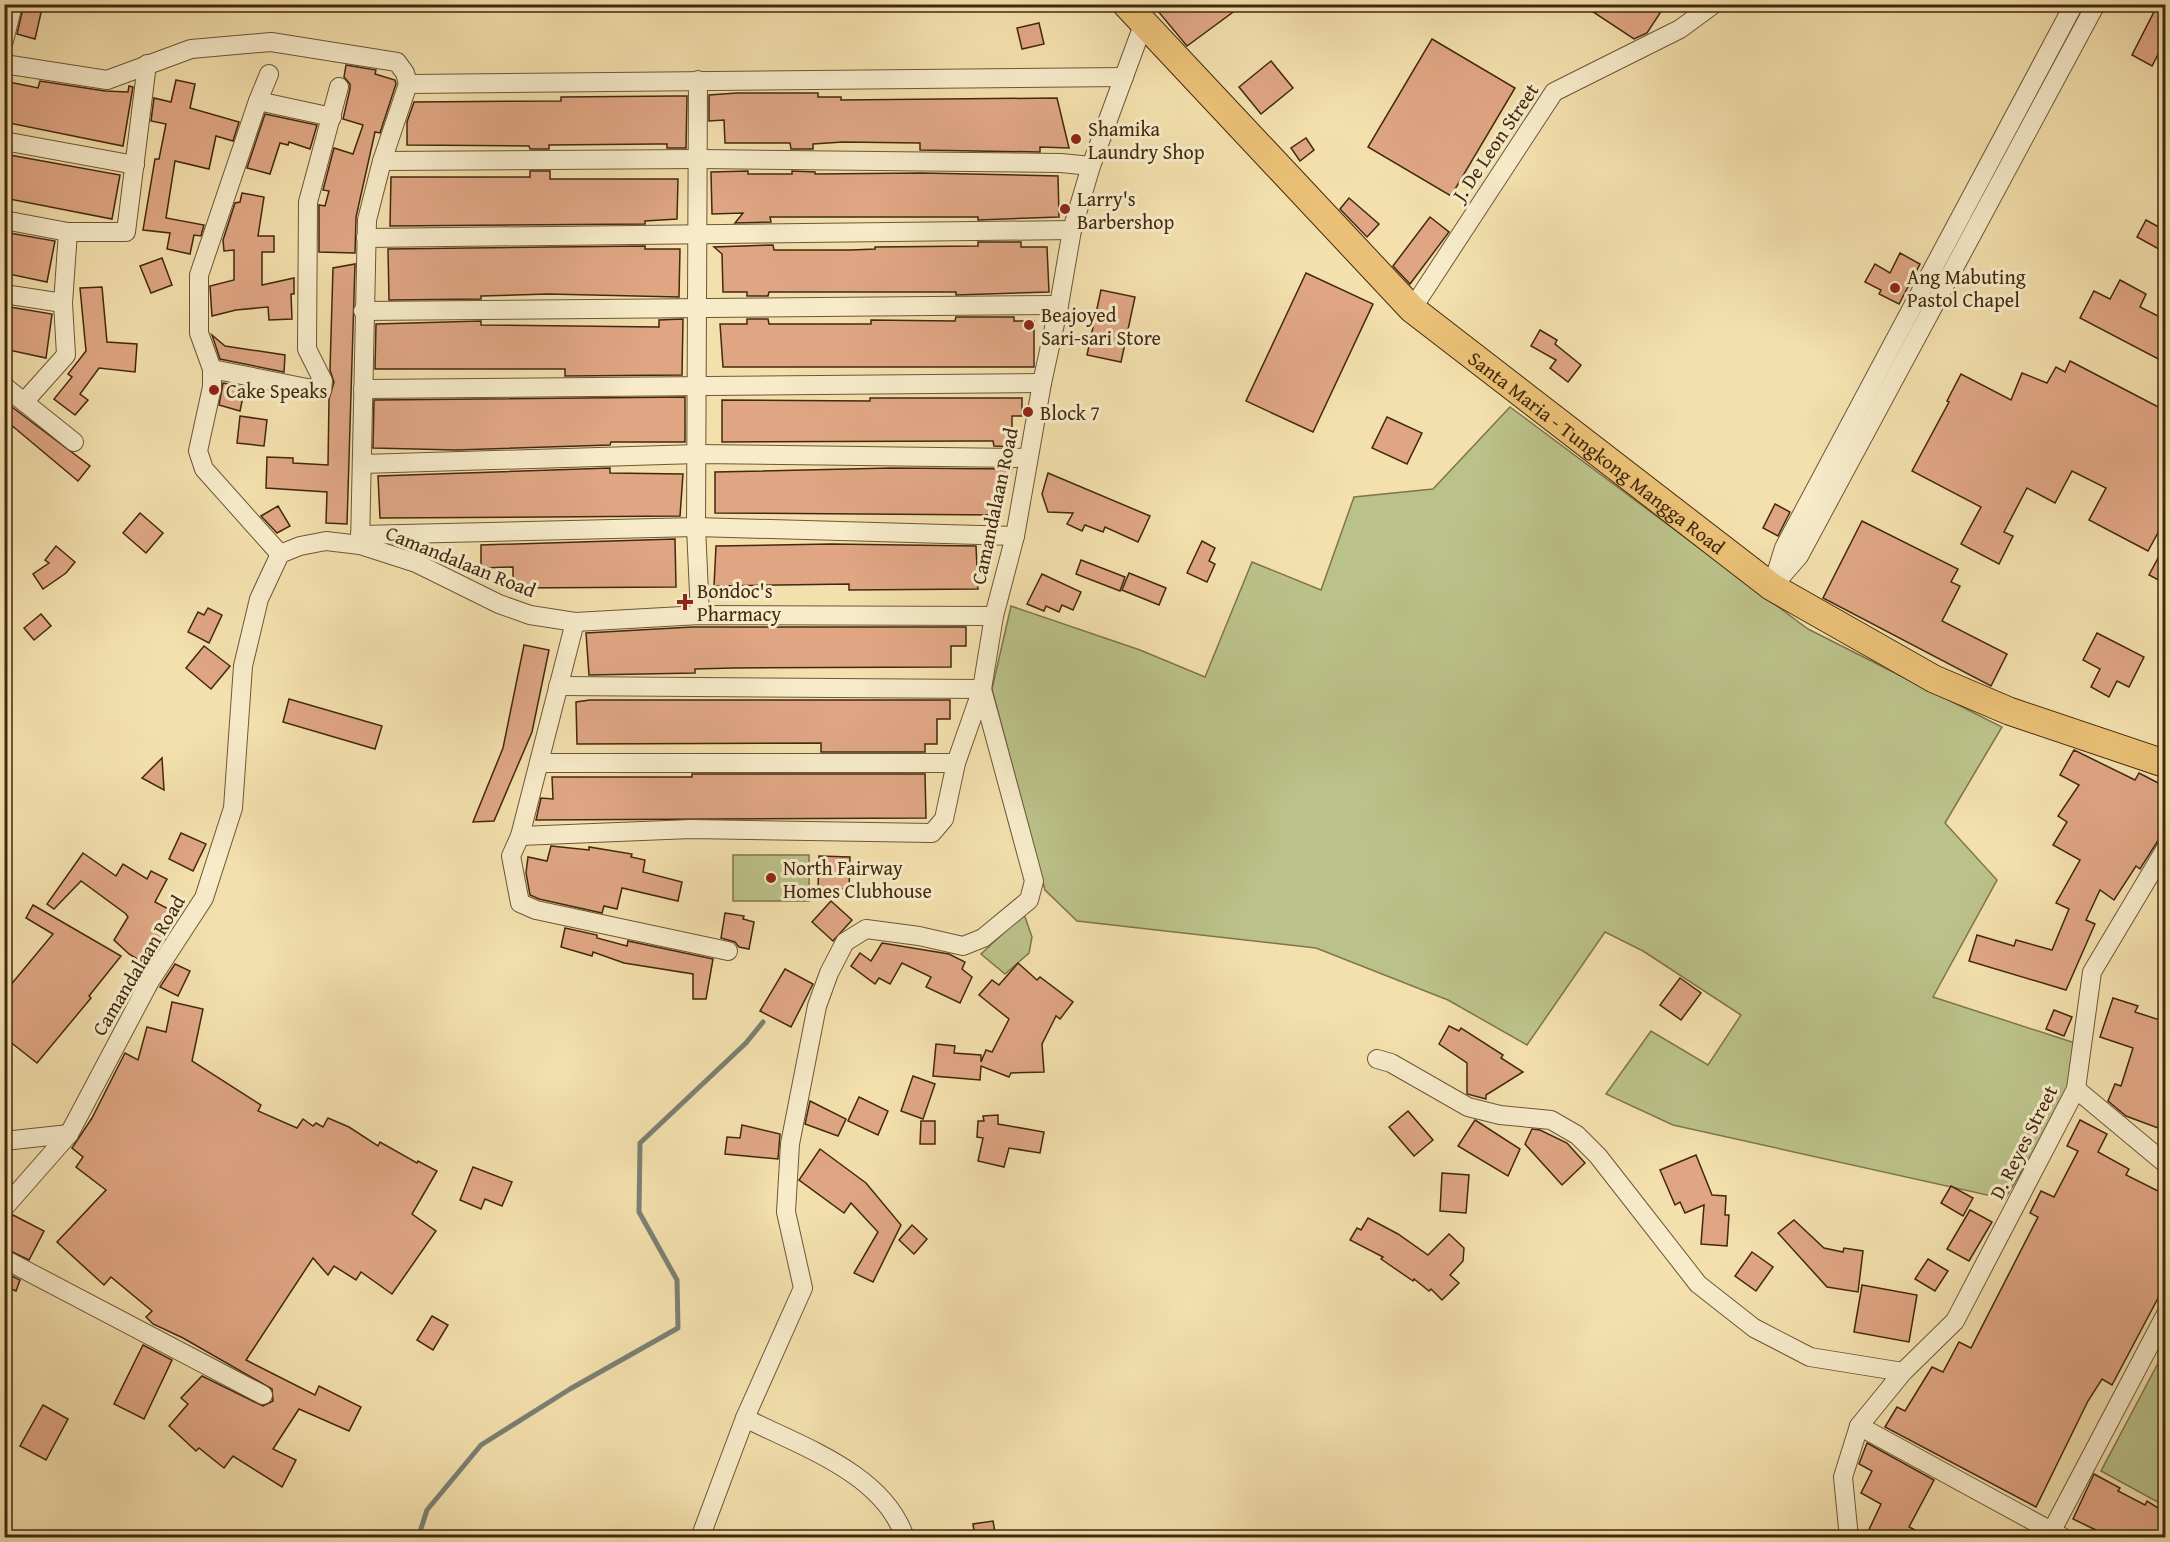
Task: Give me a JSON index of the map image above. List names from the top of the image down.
{
  "streets": {
    "main road": ["Santa Maria - Tungkong Mangga Road"],
    "street": ["J. De Leon Street", "Camandalaan Road", "D. Reyes Street"]
  },
  "crossings": [
    ["J. De Leon Street", "Santa Maria - Tungkong Mangga Road"],
    ["Santa Maria - Tungkong Mangga Road", "Camandalaan Road"]
  ],
  "places": {
    "other": [
      "Shamika Laundry Shop",
      "Larry's Barbershop",
      "Ang Mabuting Pastol Chapel",
      "Beajoyed Sari-sari Store",
      "Cake Speaks",
      "Block 7",
      "North Fairway Homes Clubhouse"
    ],
    "health": ["Bondoc's Pharmacy"]
  }
}
